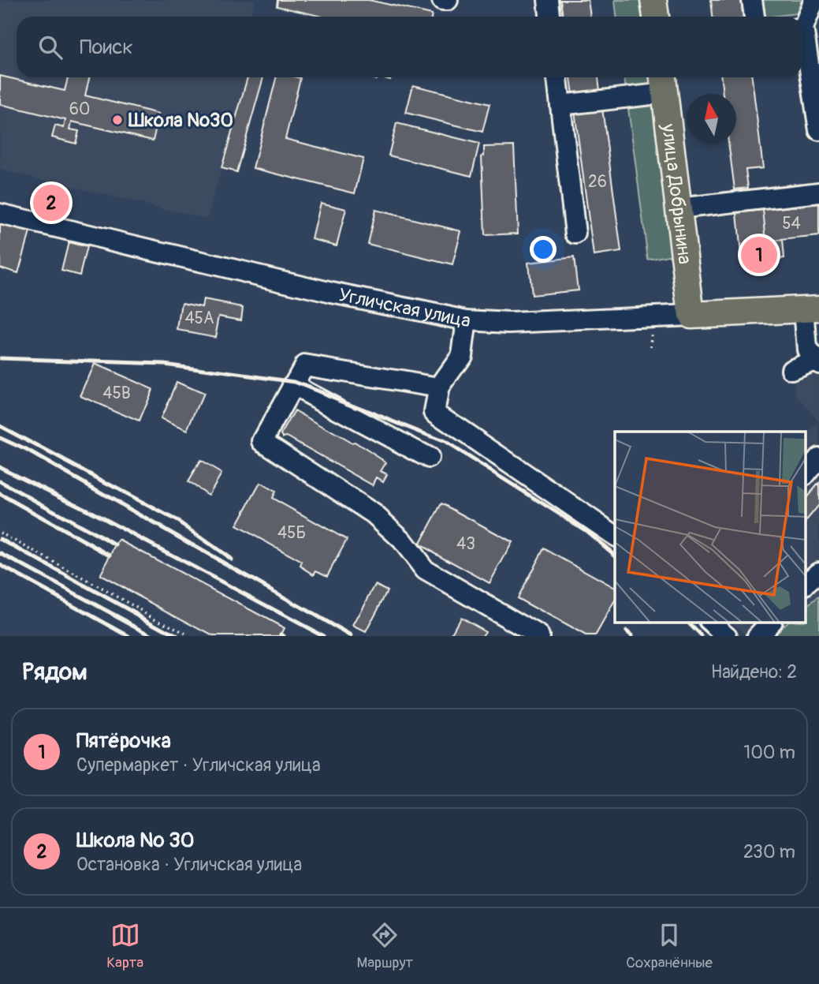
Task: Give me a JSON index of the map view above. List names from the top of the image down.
{
  "streets": {
    "main road": ["улица Добрынина", "Угличская улица"]
  },
  "crossings": [
    ["улица Добрынина", "Угличская улица"]
  ],
  "places": ["Школа №30"],
  "house_numbers": [
    "60",
    "26",
    "54",
    "45А",
    "45В",
    "45Б",
    "43"
  ],
  "north": "top",
  "page": {
    "search": "Поиск",
    "pins": ["2", "1"],
    "heading": ["Рядом", "Найдено: 2"],
    "list": [
      {
        "mark": "1",
        "name": "Пятёрочка",
        "note": "Супермаркет · Угличская улица",
        "value": "100 m"
      },
      {
        "mark": "2",
        "name": "Школа № 30",
        "note": "Остановка · Угличская улица",
        "value": "230 m"
      }
    ],
    "nav": ["Карта", "Маршрут", "Сохранённые"]
  }
}
